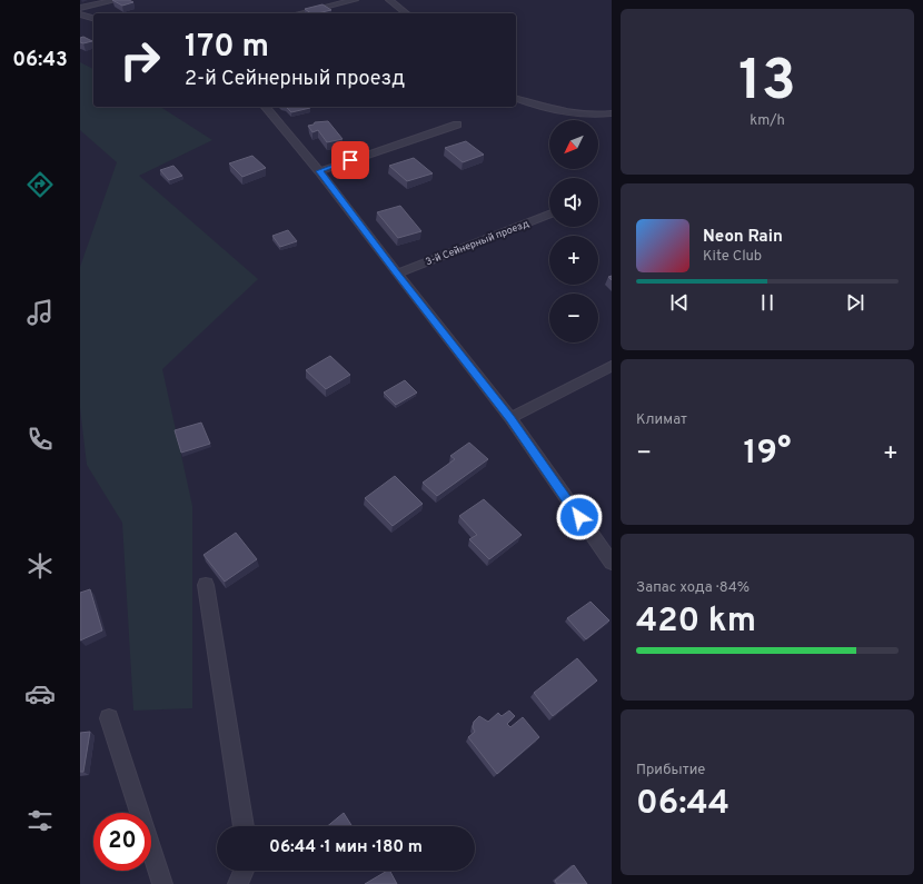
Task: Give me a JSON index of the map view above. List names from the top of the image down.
{
  "streets": {
    "lane": ["3-й Сейнерный проезд"]
  },
  "north": "bottom left",
  "page": {
    "tabs": "06:43",
    "tile": [
      ["13", "km/h"],
      "Климат",
      ["Запас хода · 84%", "420 km"],
      ["Прибытие", "06:44"]
    ],
    "turn": ["170 m", "2-й Сейнерный проезд"],
    "map_buttons": ["+", "−"],
    "song": ["Neon Rain", "Kite Club"],
    "heat": ["−", "19°", "+"],
    "limit": "20",
    "trip": "06:44 · 1 мин · 180 m"
  }
}
